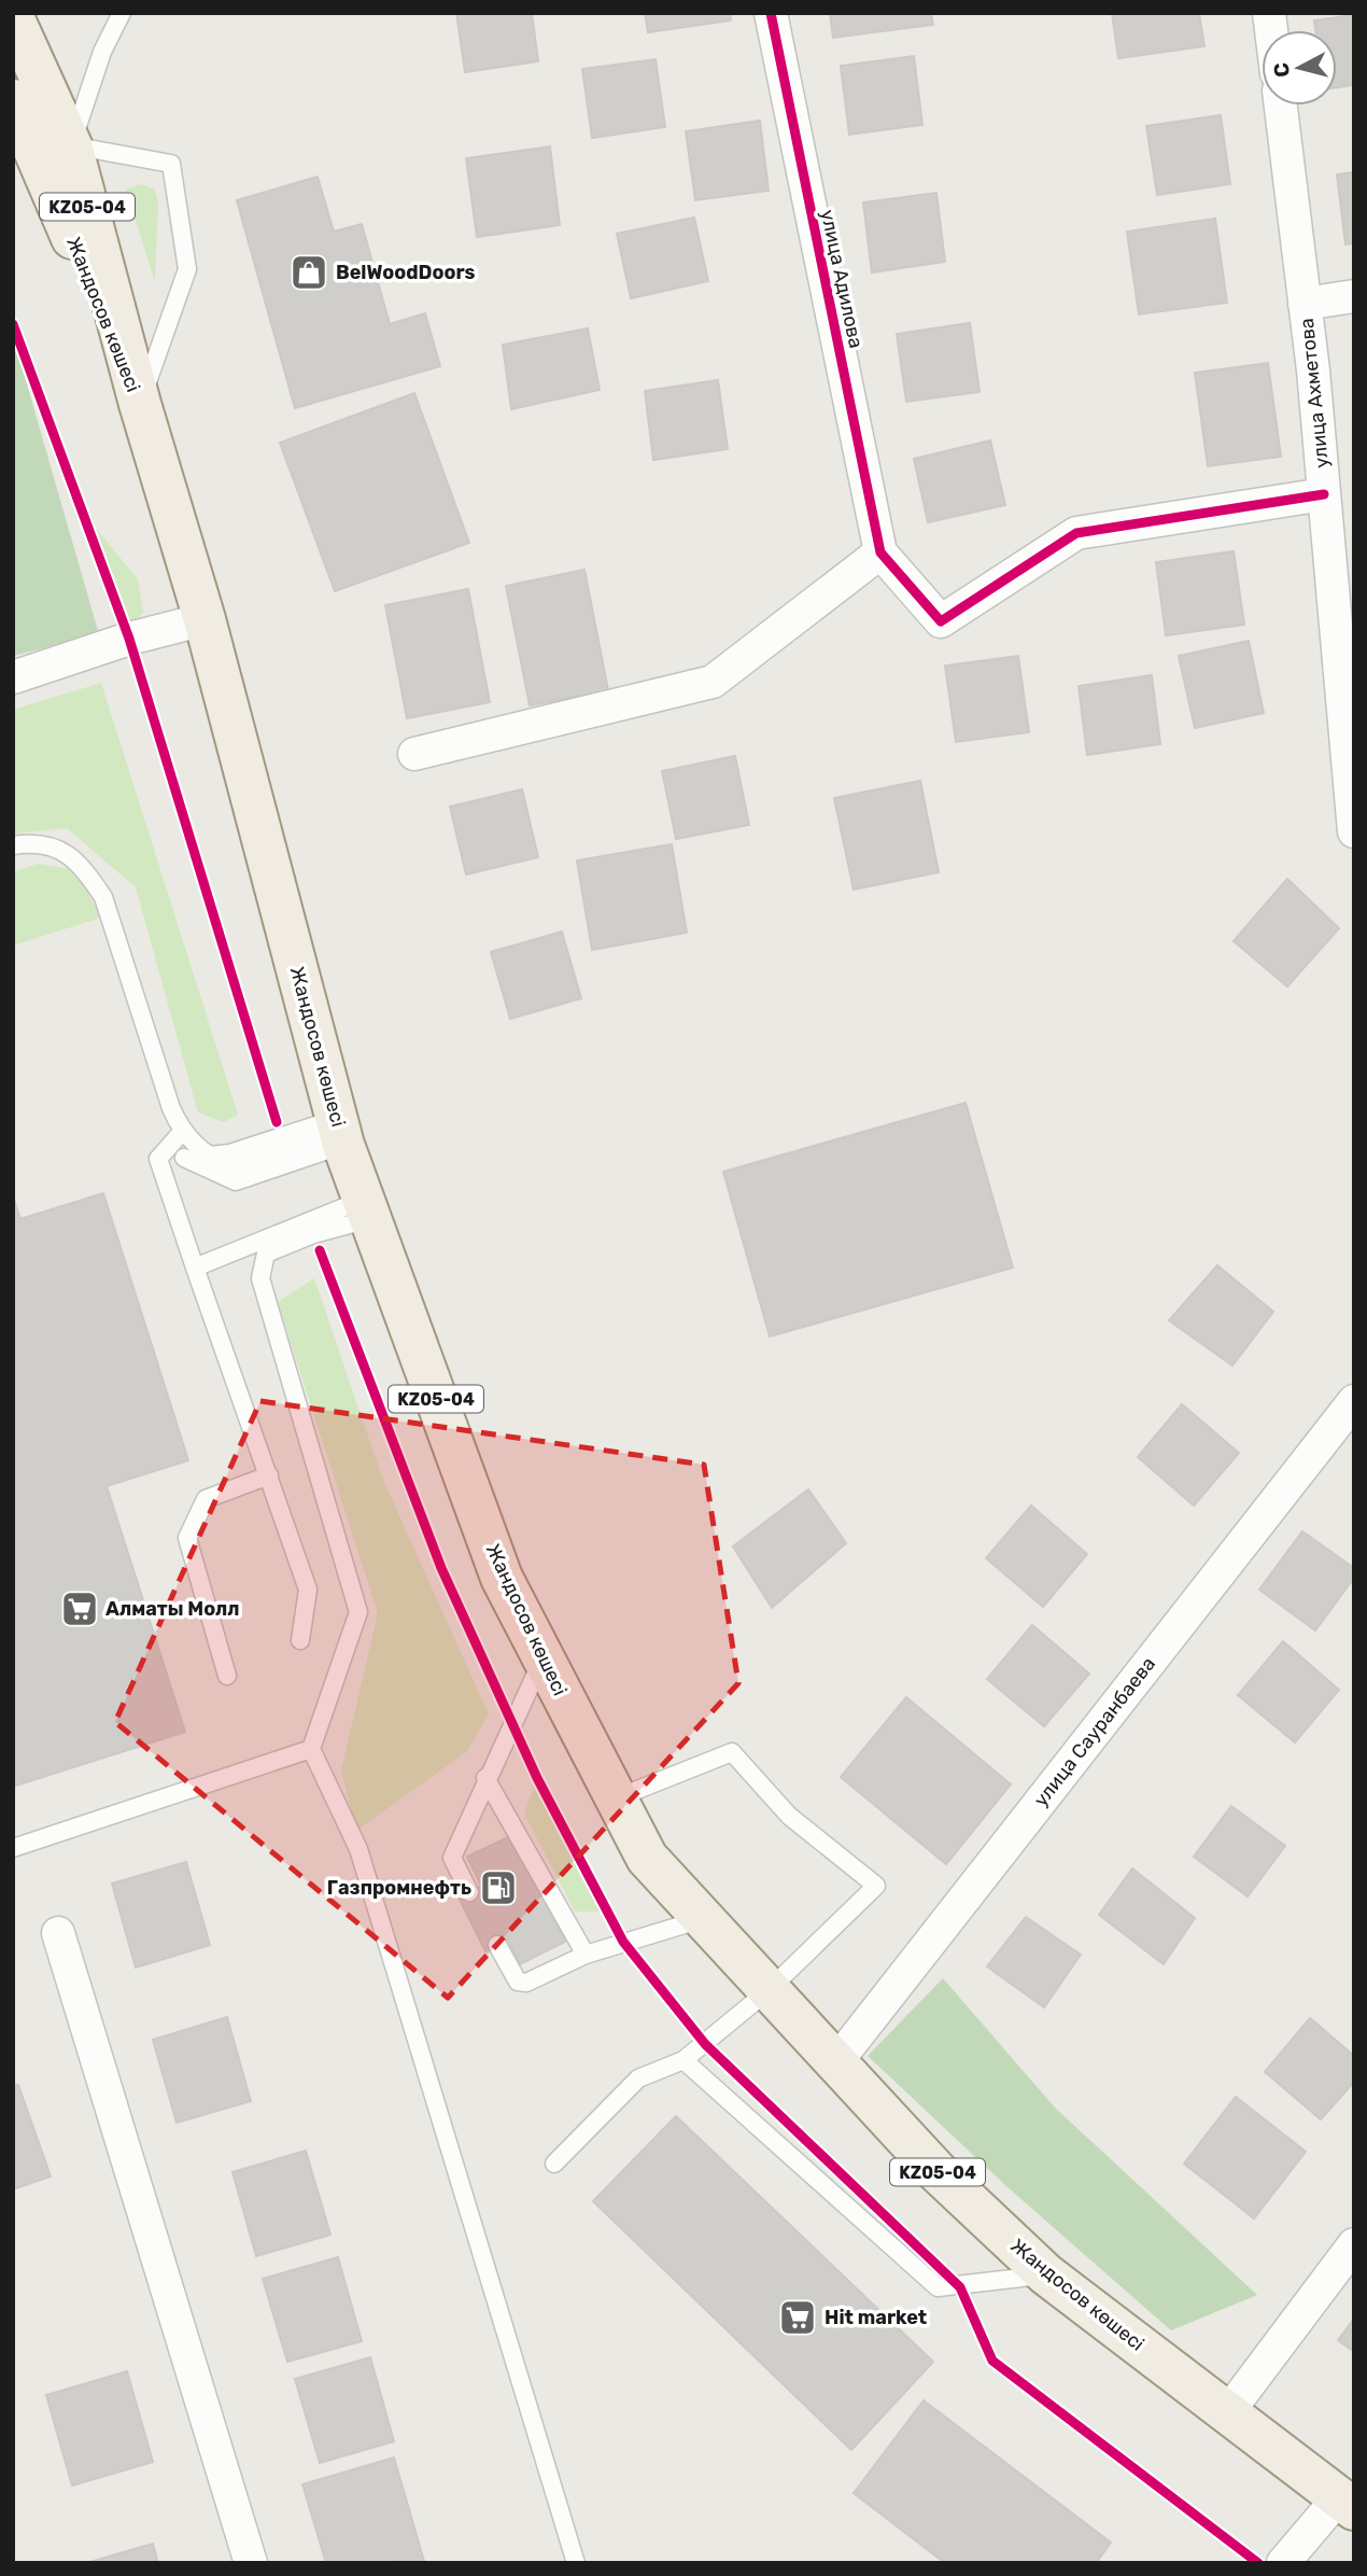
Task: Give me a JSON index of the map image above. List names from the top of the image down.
{
  "streets": {
    "main road": ["KZ05-04", "Жандосов көшесі"],
    "street": ["улица Адилова", "улица Ахметова", "улица Сауранбаева"]
  },
  "crossings": [
    ["Жандосов көшесі", "улица Сауранбаева"]
  ],
  "places": {
    "shop": ["BelWoodDoors"],
    "supermarket": ["Алматы Молл", "Hit market"],
    "fuel station": ["Газпромнефть"]
  },
  "north": "left"
}
